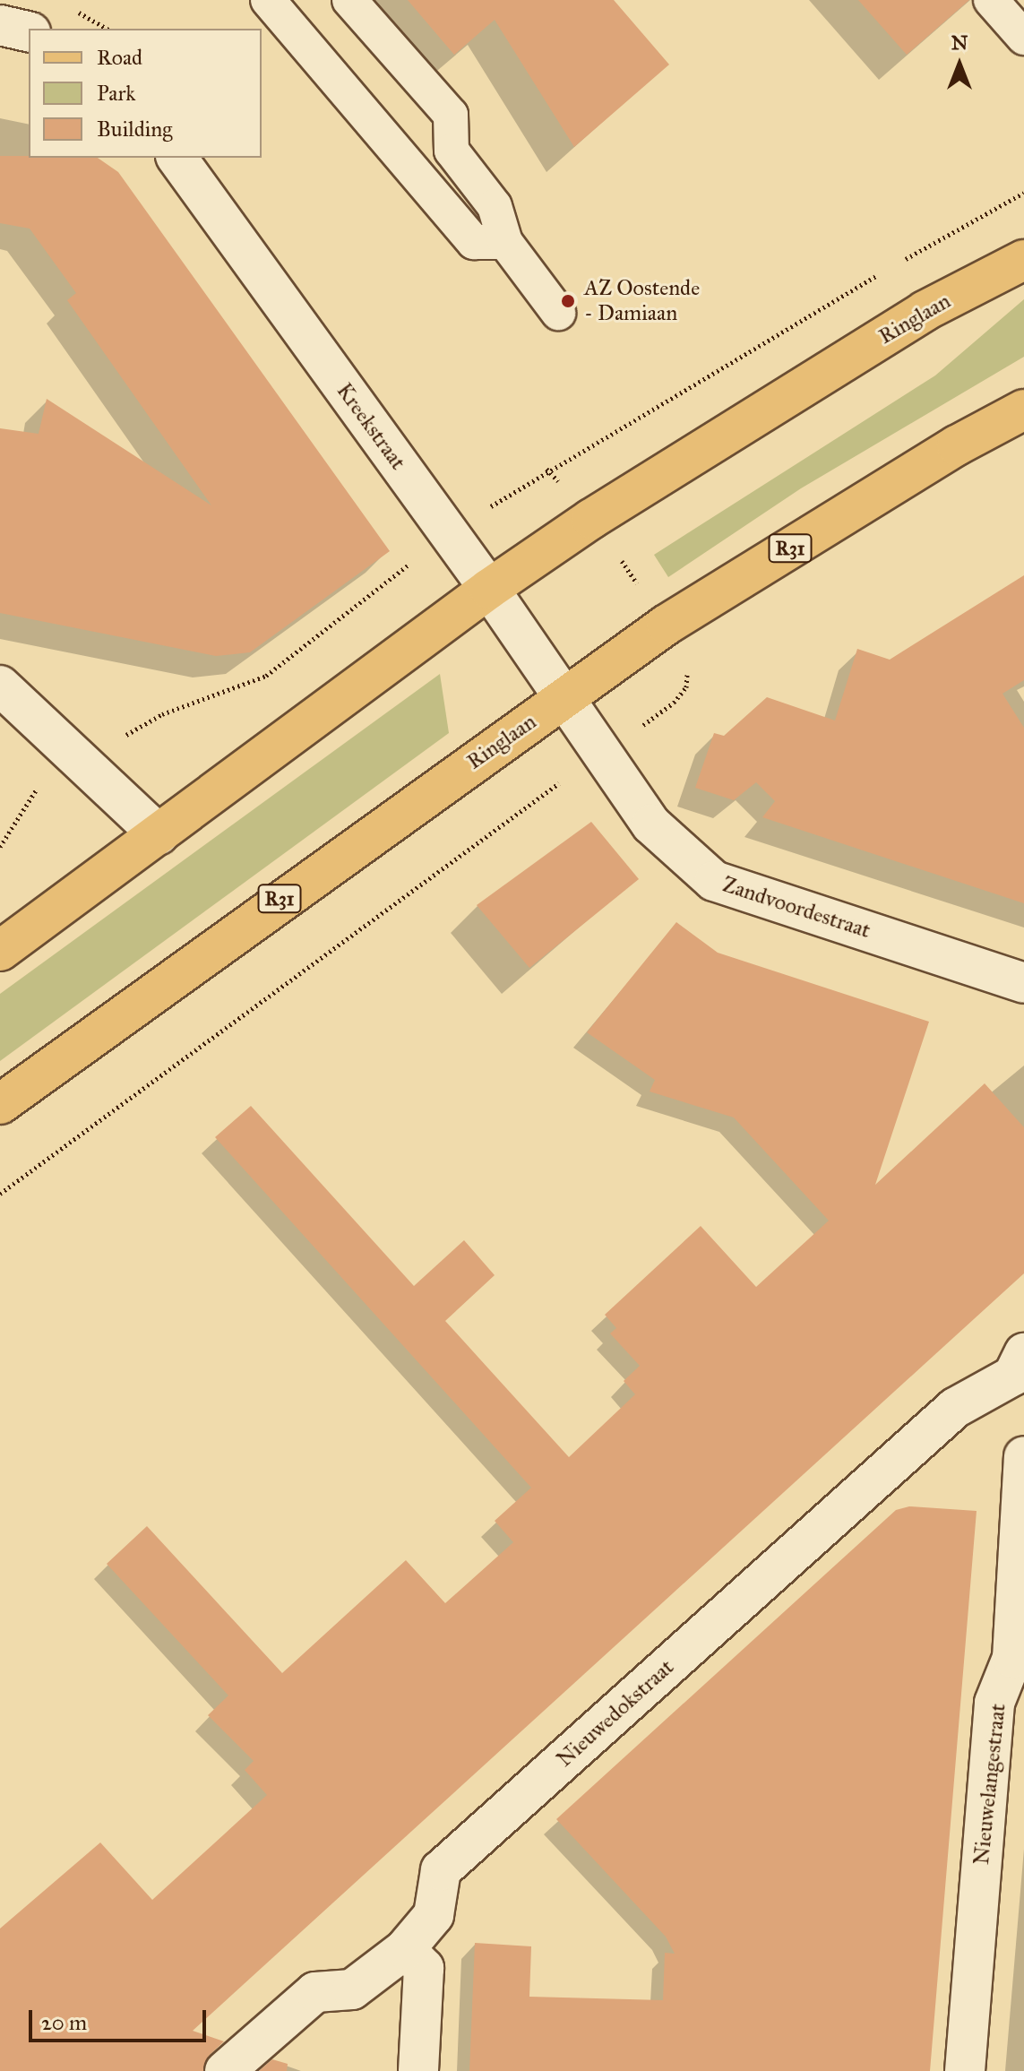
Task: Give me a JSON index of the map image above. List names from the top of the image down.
{
  "streets": {
    "main road": ["Ringlaan", "R31"],
    "street": [
      "Kreekstraat",
      "Zandvoordestraat",
      "Nieuwedokstraat",
      "Nieuwelangestraat"
    ]
  },
  "crossings": [
    ["Ringlaan", "Kreekstraat"],
    ["Ringlaan", "Zandvoordestraat"],
    ["Kreekstraat", "Zandvoordestraat"]
  ],
  "places": ["AZ Oostende - Damiaan"],
  "legend": ["Road", "Park", "Building"],
  "scale_bar": "20 m",
  "north": "top"
}
